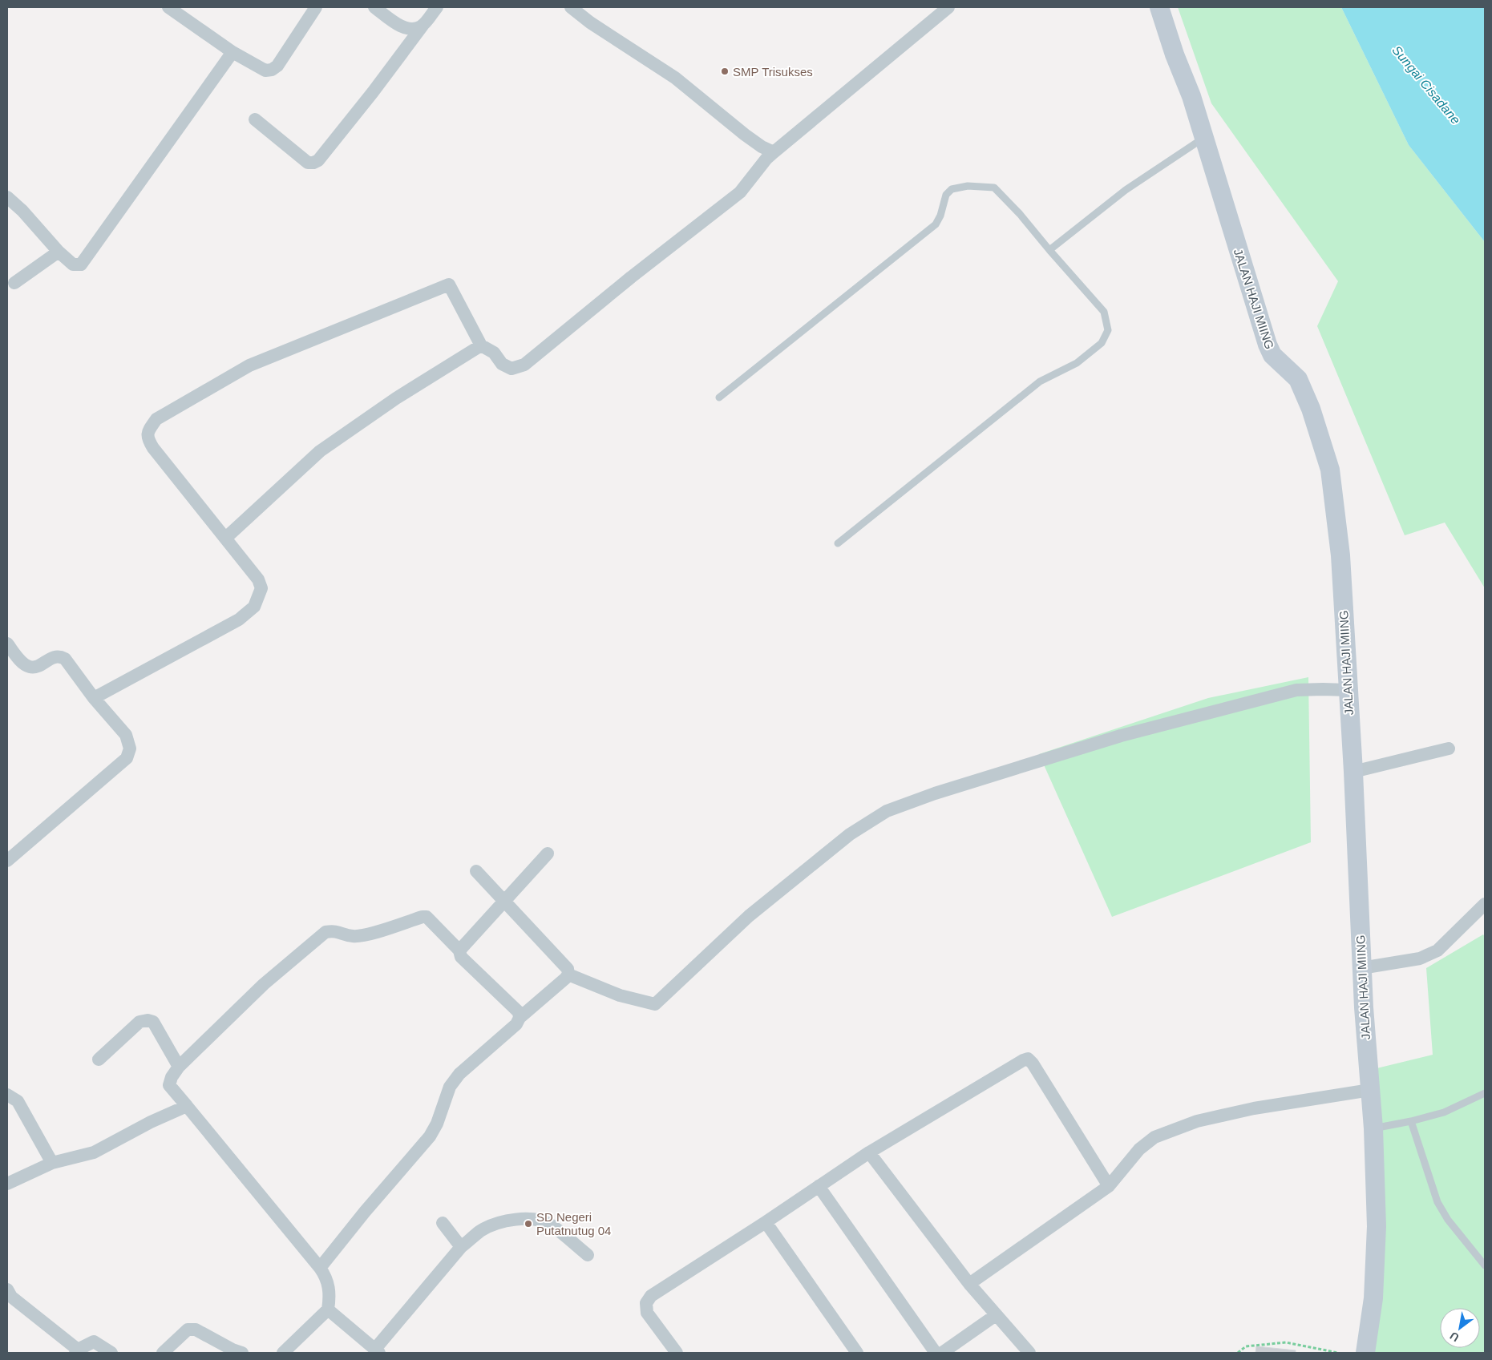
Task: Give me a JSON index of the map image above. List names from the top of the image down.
{
  "streets": {
    "main road": ["JALAN HAJI MIING"]
  },
  "water": ["Sungai Cisadane"],
  "places": ["SMP Trisukses", "SD Negeri Putatnutug 04"],
  "north": "bottom left"
}
